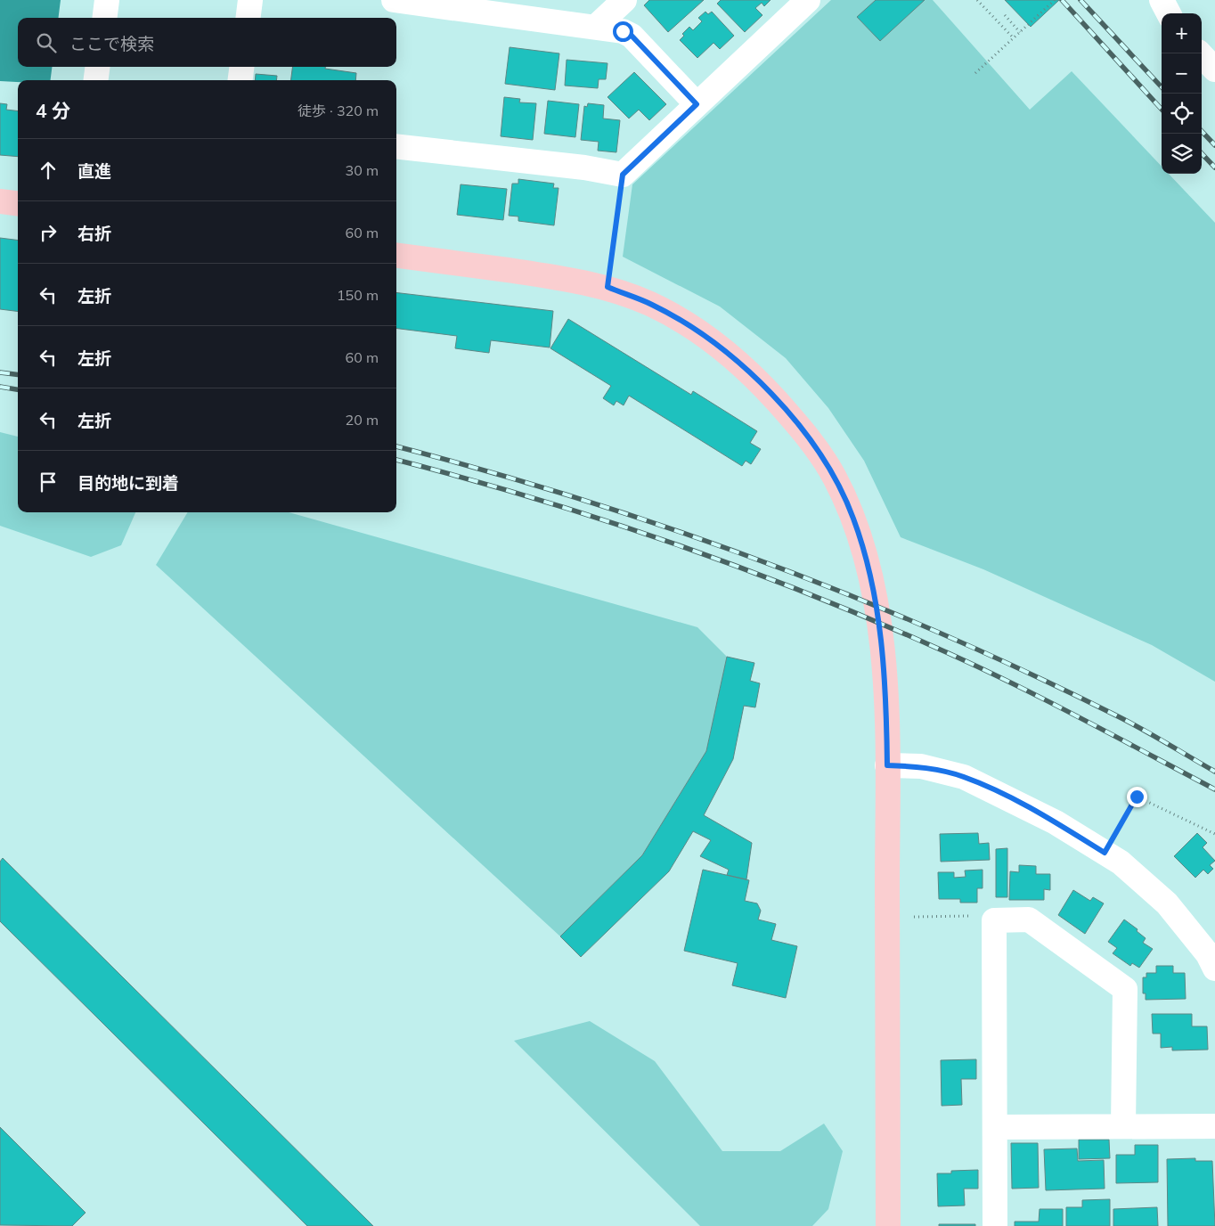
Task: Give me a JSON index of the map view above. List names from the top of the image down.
{
  "page": {
    "map_buttons": ["+", "−"],
    "search": "ここで検索",
    "heading": ["4 分", "徒歩 · 320 m"],
    "list": [
      ["直進", "30 m"],
      ["右折", "60 m"],
      ["左折", "150 m"],
      ["左折", "60 m"],
      ["左折", "20 m"],
      "目的地に到着"
    ]
  }
}
